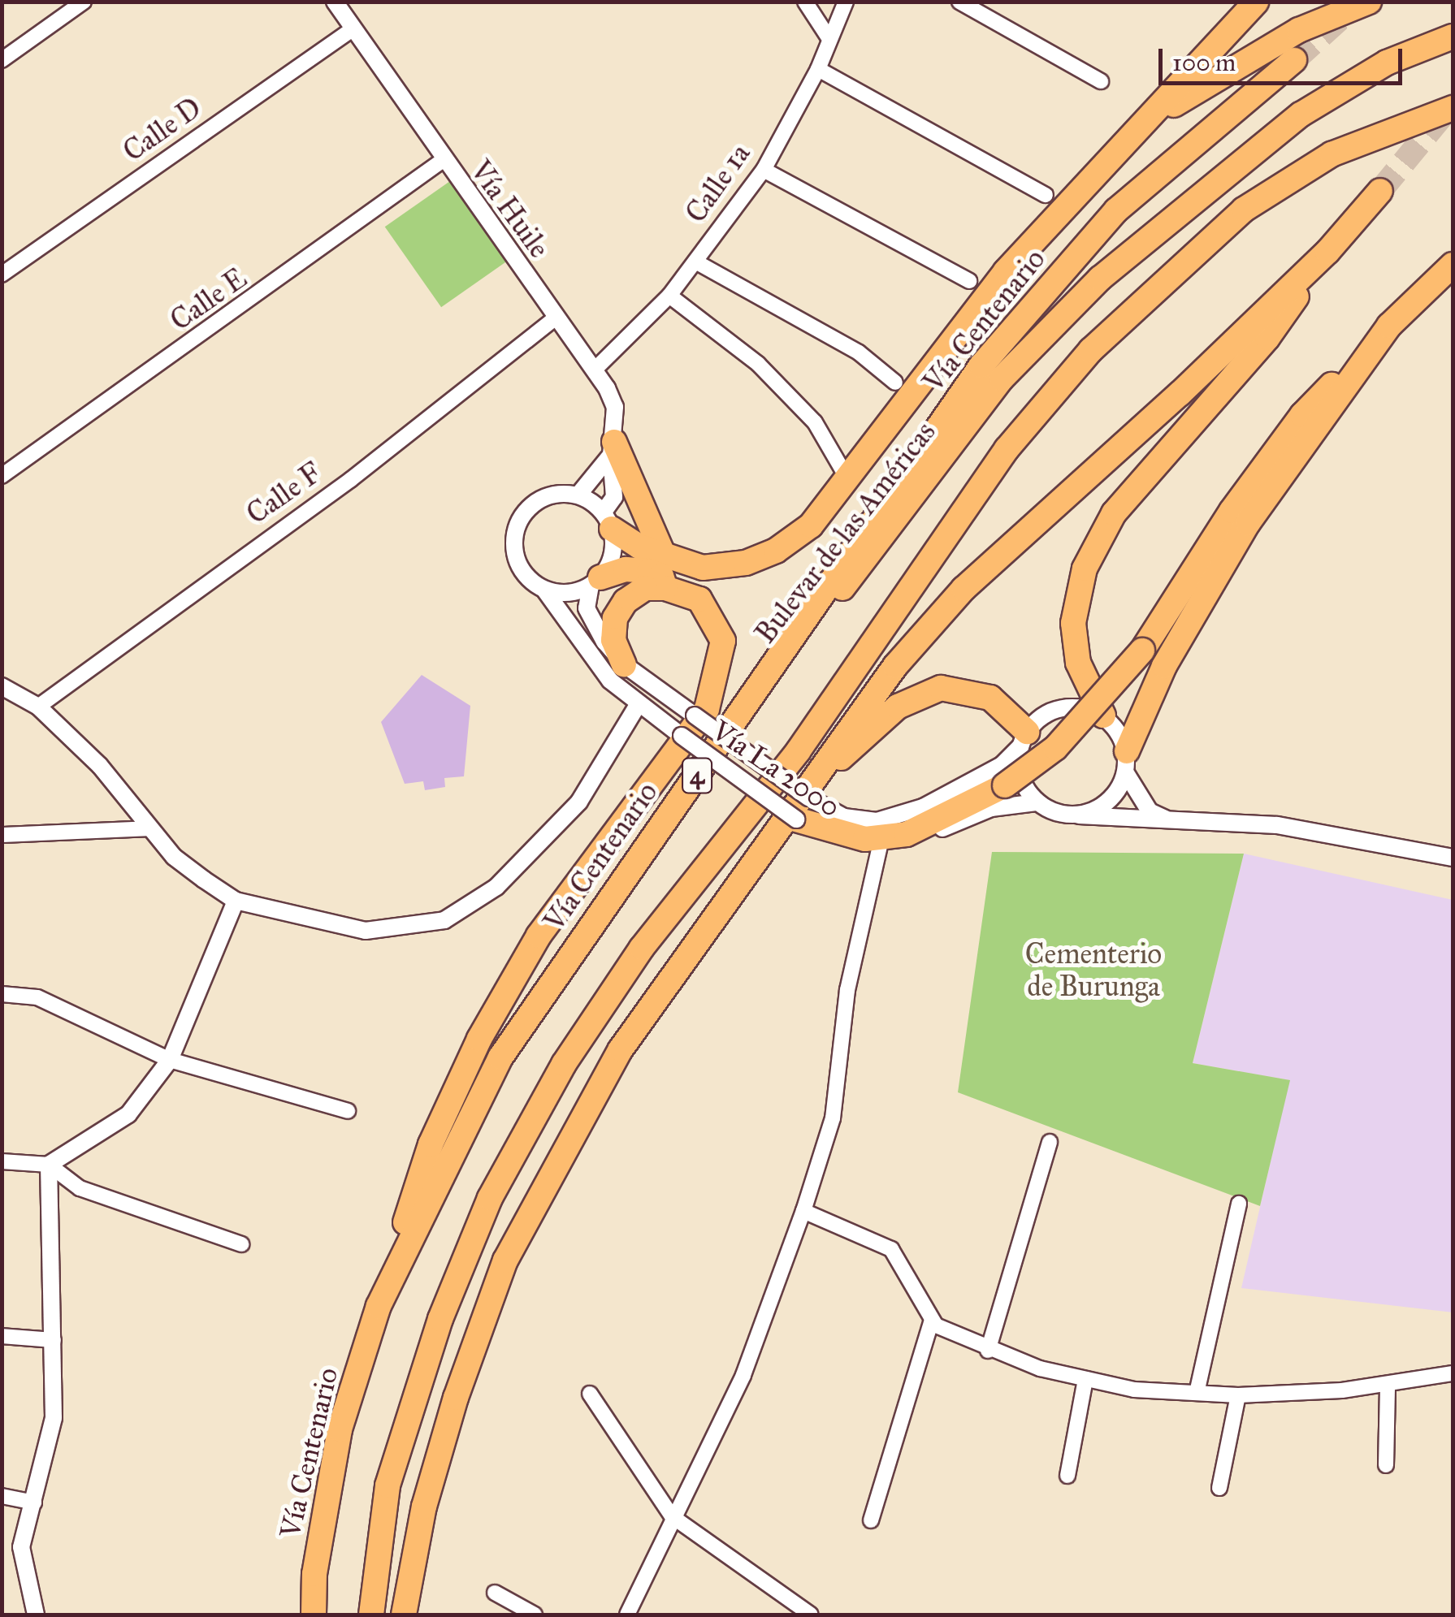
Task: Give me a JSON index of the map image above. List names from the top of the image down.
{
  "streets": {
    "highway": ["Vía Centenario", "Bulevar de las Américas", "4"],
    "street": [
      "Calle D",
      "Calle 1a",
      "Vía Huile",
      "Calle E",
      "Calle F",
      "Vía La 2000"
    ]
  },
  "crossings": [
    ["Calle D", "Vía Huile"],
    ["Calle 1a", "Vía Huile"],
    ["Vía Huile", "Calle E"],
    ["Vía Huile", "Calle F"],
    ["Vía Huile", "Vía La 2000"],
    ["Vía Centenario", "Bulevar de las Américas"]
  ],
  "parks": ["Cementerio de Burunga"],
  "scale_bar": "100 m"
}
